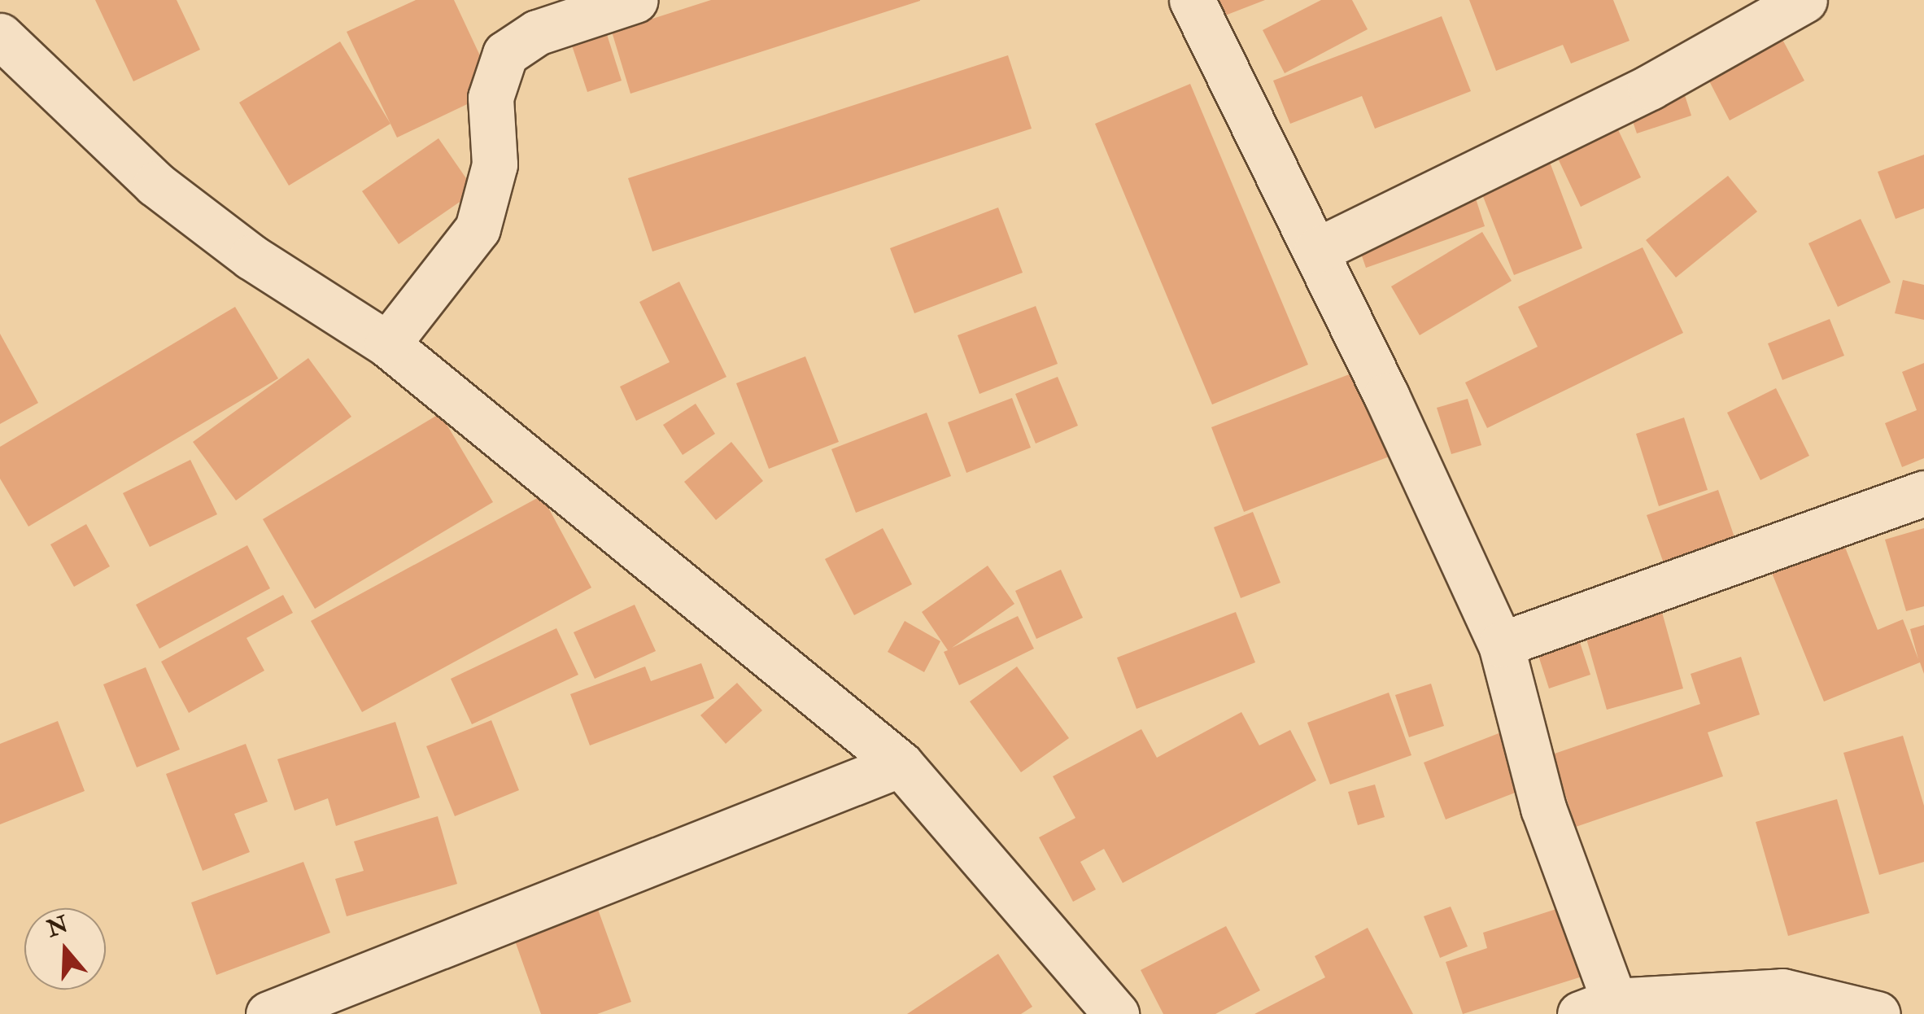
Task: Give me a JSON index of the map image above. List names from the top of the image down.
{
  "north": "top"
}
